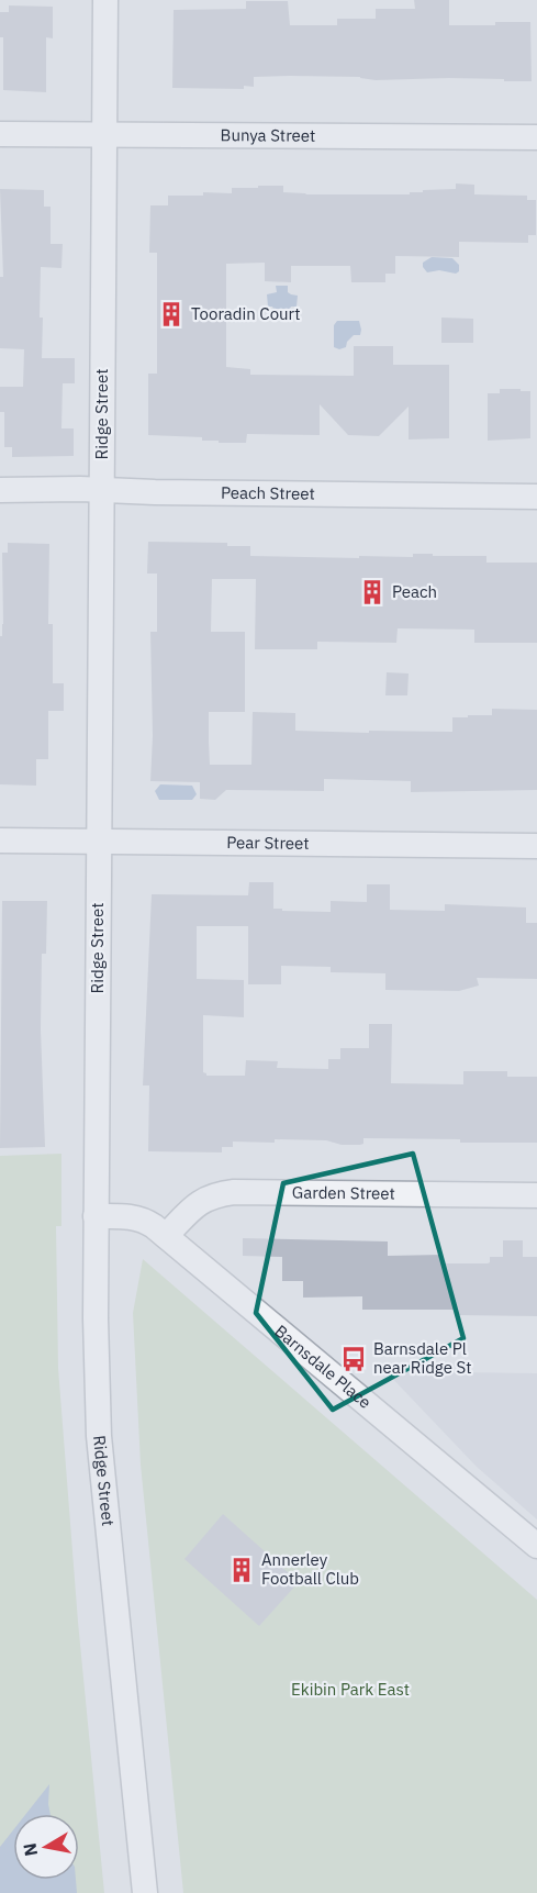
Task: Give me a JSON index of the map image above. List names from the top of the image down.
{
  "streets": {
    "street": [
      "Bunya Street",
      "Ridge Street",
      "Peach Street",
      "Pear Street",
      "Garden Street",
      "Barnsdale Place"
    ]
  },
  "crossings": [
    ["Bunya Street", "Ridge Street"],
    ["Ridge Street", "Peach Street"],
    ["Ridge Street", "Pear Street"],
    ["Ridge Street", "Barnsdale Place"],
    ["Garden Street", "Barnsdale Place"]
  ],
  "parks": ["Ekibin Park East"],
  "places": {
    "building": ["Tooradin Court", "Peach", "Annerley Football Club"],
    "bus stop": ["Barnsdale Pl near Ridge St"]
  },
  "north": "left"
}
